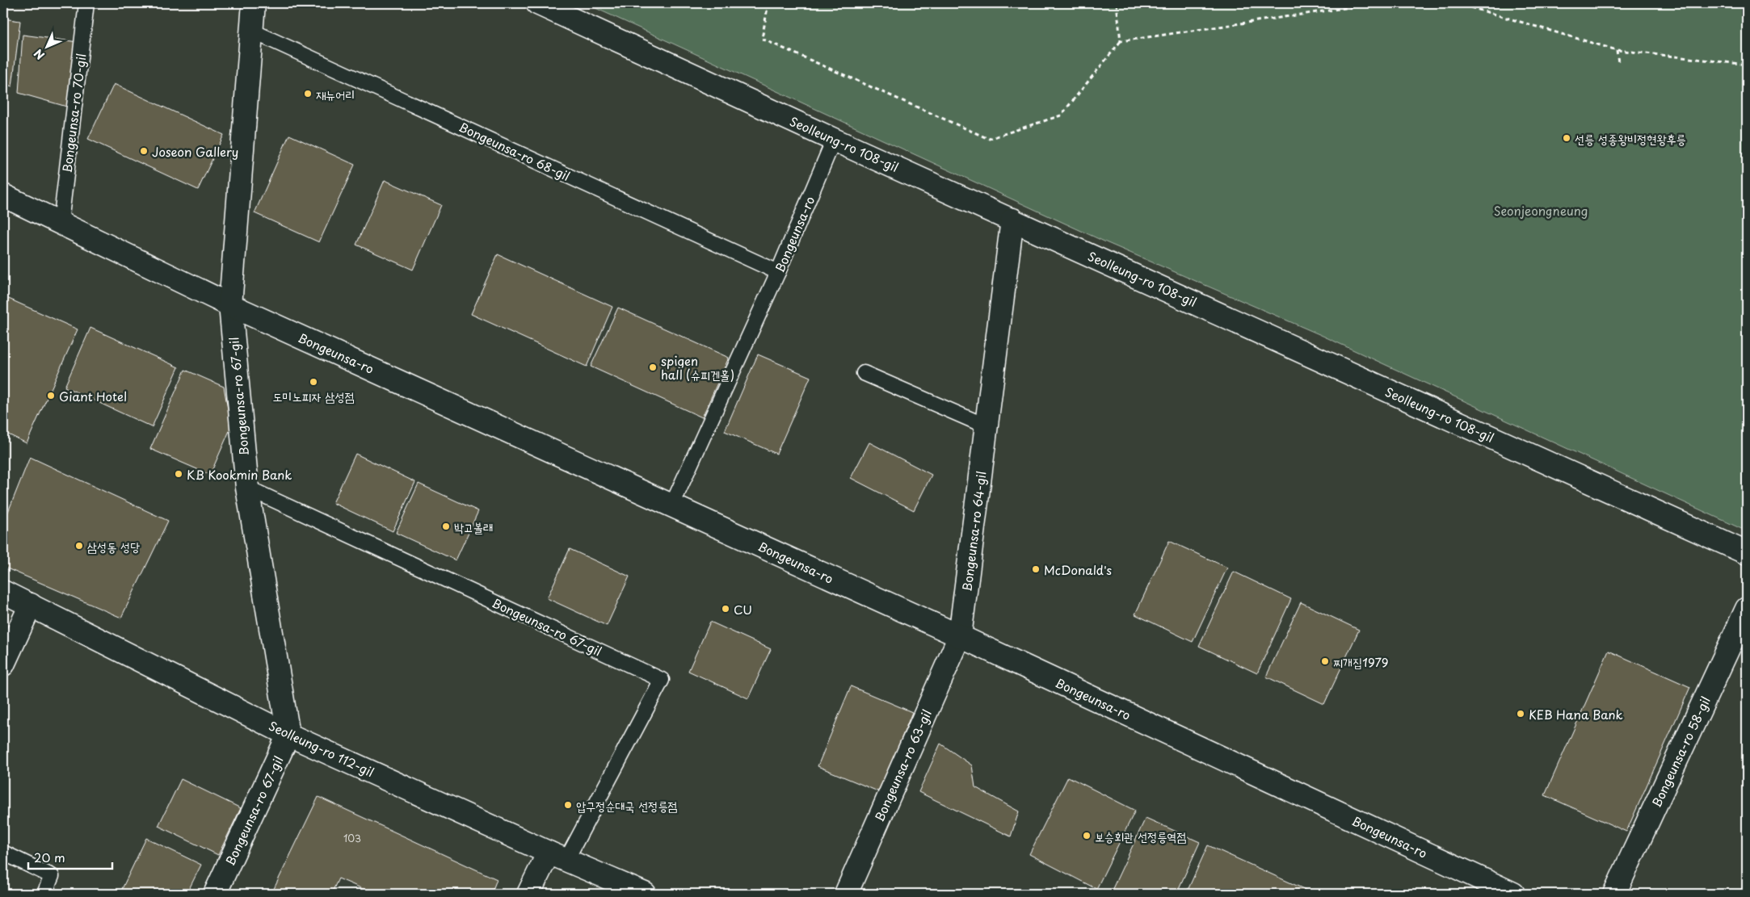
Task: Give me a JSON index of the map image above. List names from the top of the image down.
{
  "streets": {
    "street": [
      "Seolleung-ro 108-gil",
      "Bongeunsa-ro",
      "Bongeunsa-ro 67-gil",
      "Bongeunsa-ro 64-gil",
      "Seolleung-ro 112-gil",
      "Bongeunsa-ro 58-gil",
      "Bongeunsa-ro 63-gil"
    ],
    "lane": ["Bongeunsa-ro 70-gil", "Bongeunsa-ro 68-gil"]
  },
  "crossings": [
    ["Bongeunsa-ro 70-gil", "Bongeunsa-ro"],
    ["Seolleung-ro 108-gil", "Bongeunsa-ro"],
    ["Seolleung-ro 108-gil", "Bongeunsa-ro 64-gil"],
    ["Bongeunsa-ro 68-gil", "Bongeunsa-ro"],
    ["Bongeunsa-ro", "Bongeunsa-ro 67-gil"],
    ["Bongeunsa-ro", "Bongeunsa-ro 64-gil"],
    ["Bongeunsa-ro", "Bongeunsa-ro 63-gil"],
    ["Bongeunsa-ro 67-gil", "Seolleung-ro 112-gil"],
    ["Bongeunsa-ro 64-gil", "Bongeunsa-ro 63-gil"]
  ],
  "parks": ["Seonjeongneung"],
  "places": [
    "재뉴어리",
    "선릉 성종왕비정현왕후릉",
    "Joseon Gallery",
    "spigen hall (슈피겐홀)",
    "도미노피자 삼성점",
    "Giant Hotel",
    "KB Kookmin Bank",
    "박고볼래",
    "삼성동 성당",
    "McDonald's",
    "CU",
    "찌개집1979",
    "KEB Hana Bank",
    "압구정순대국 선정릉점",
    "보승회관 선정릉역점"
  ],
  "house_numbers": ["103"],
  "scale_bar": "20 m",
  "north": "bottom left"
}
